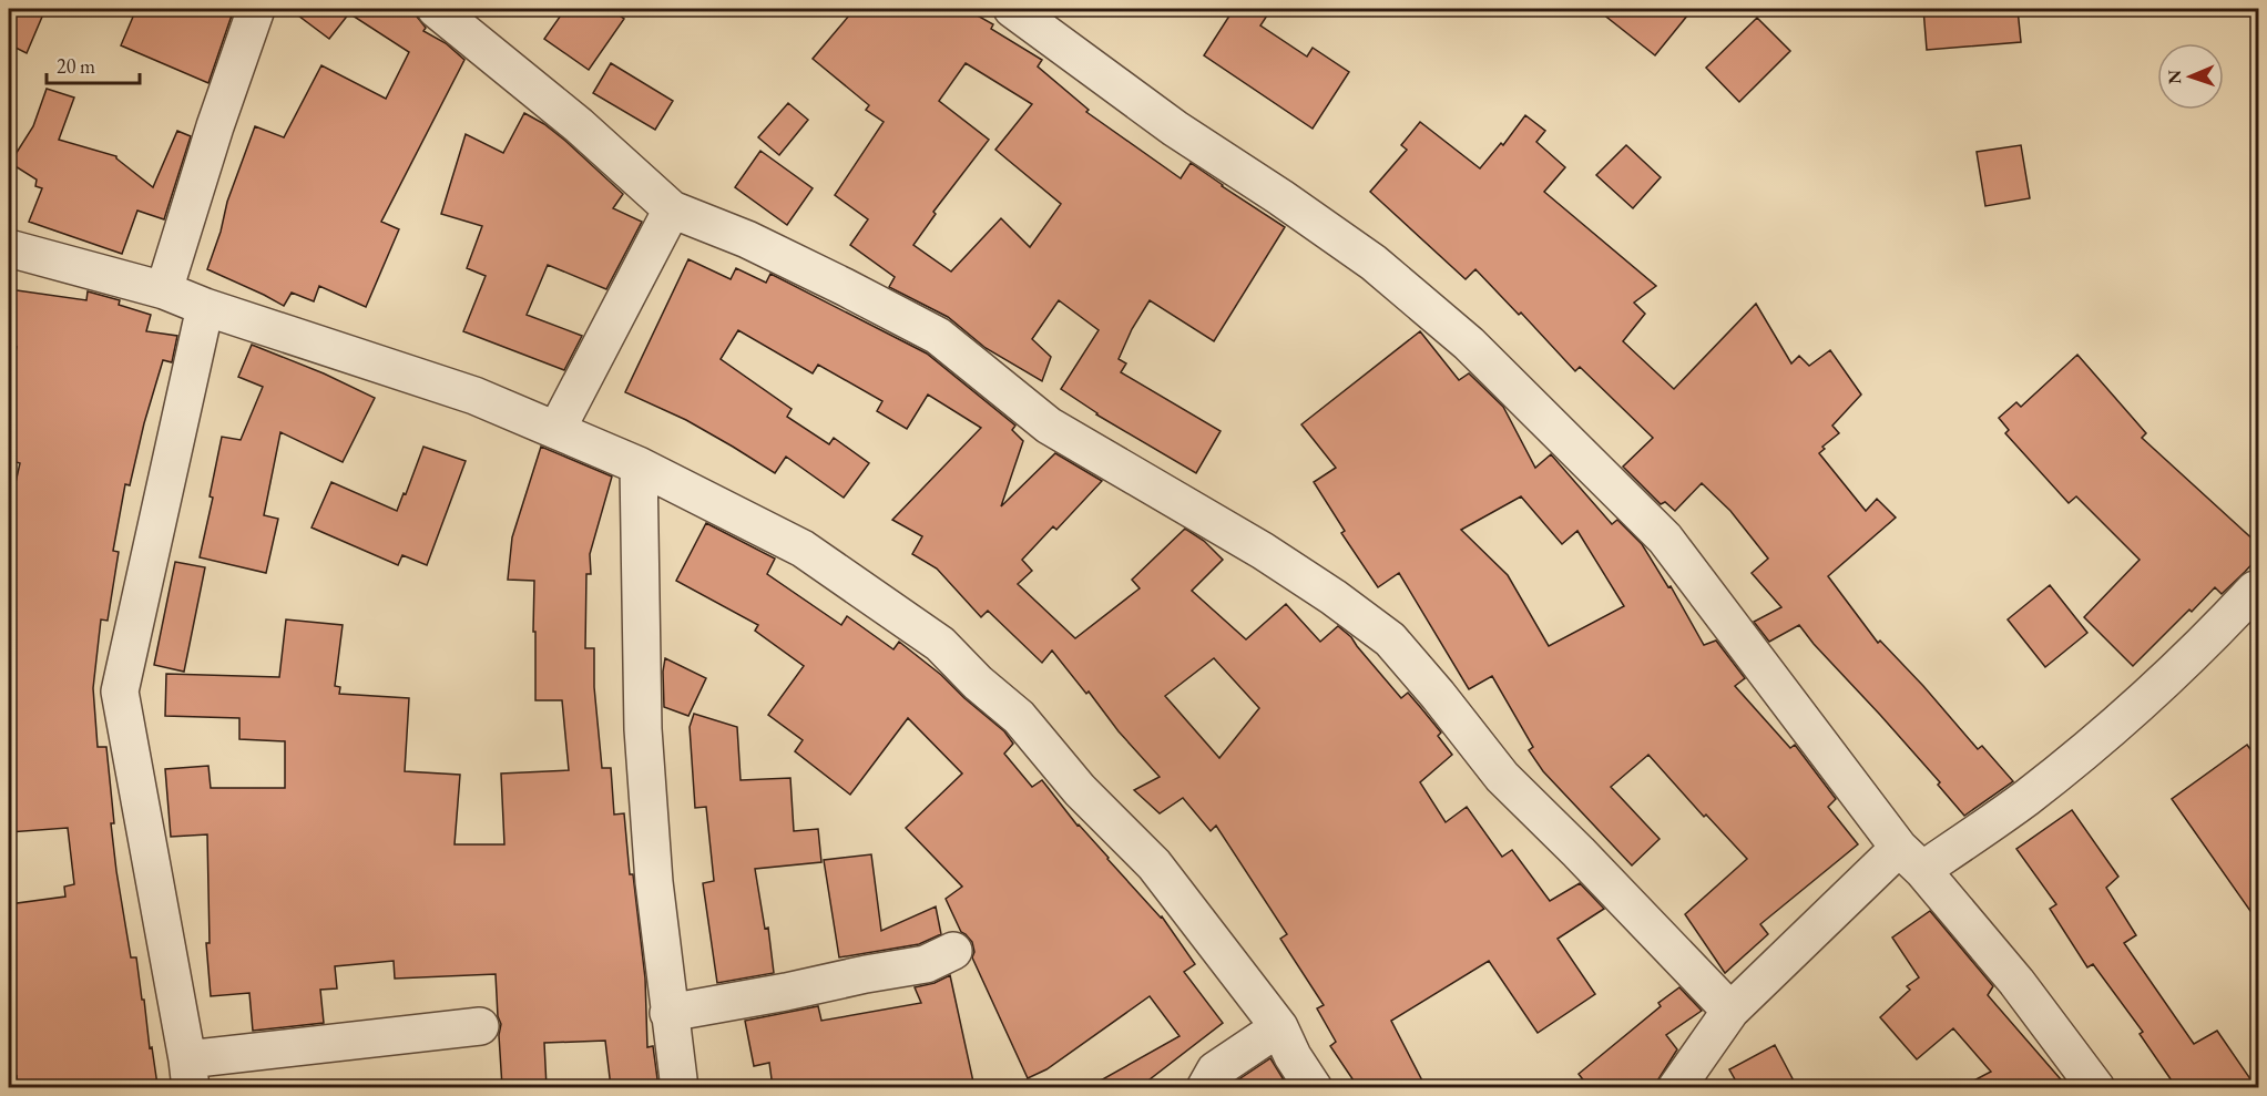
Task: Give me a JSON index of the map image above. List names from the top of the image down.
{
  "scale_bar": "20 m",
  "north": "left"
}
